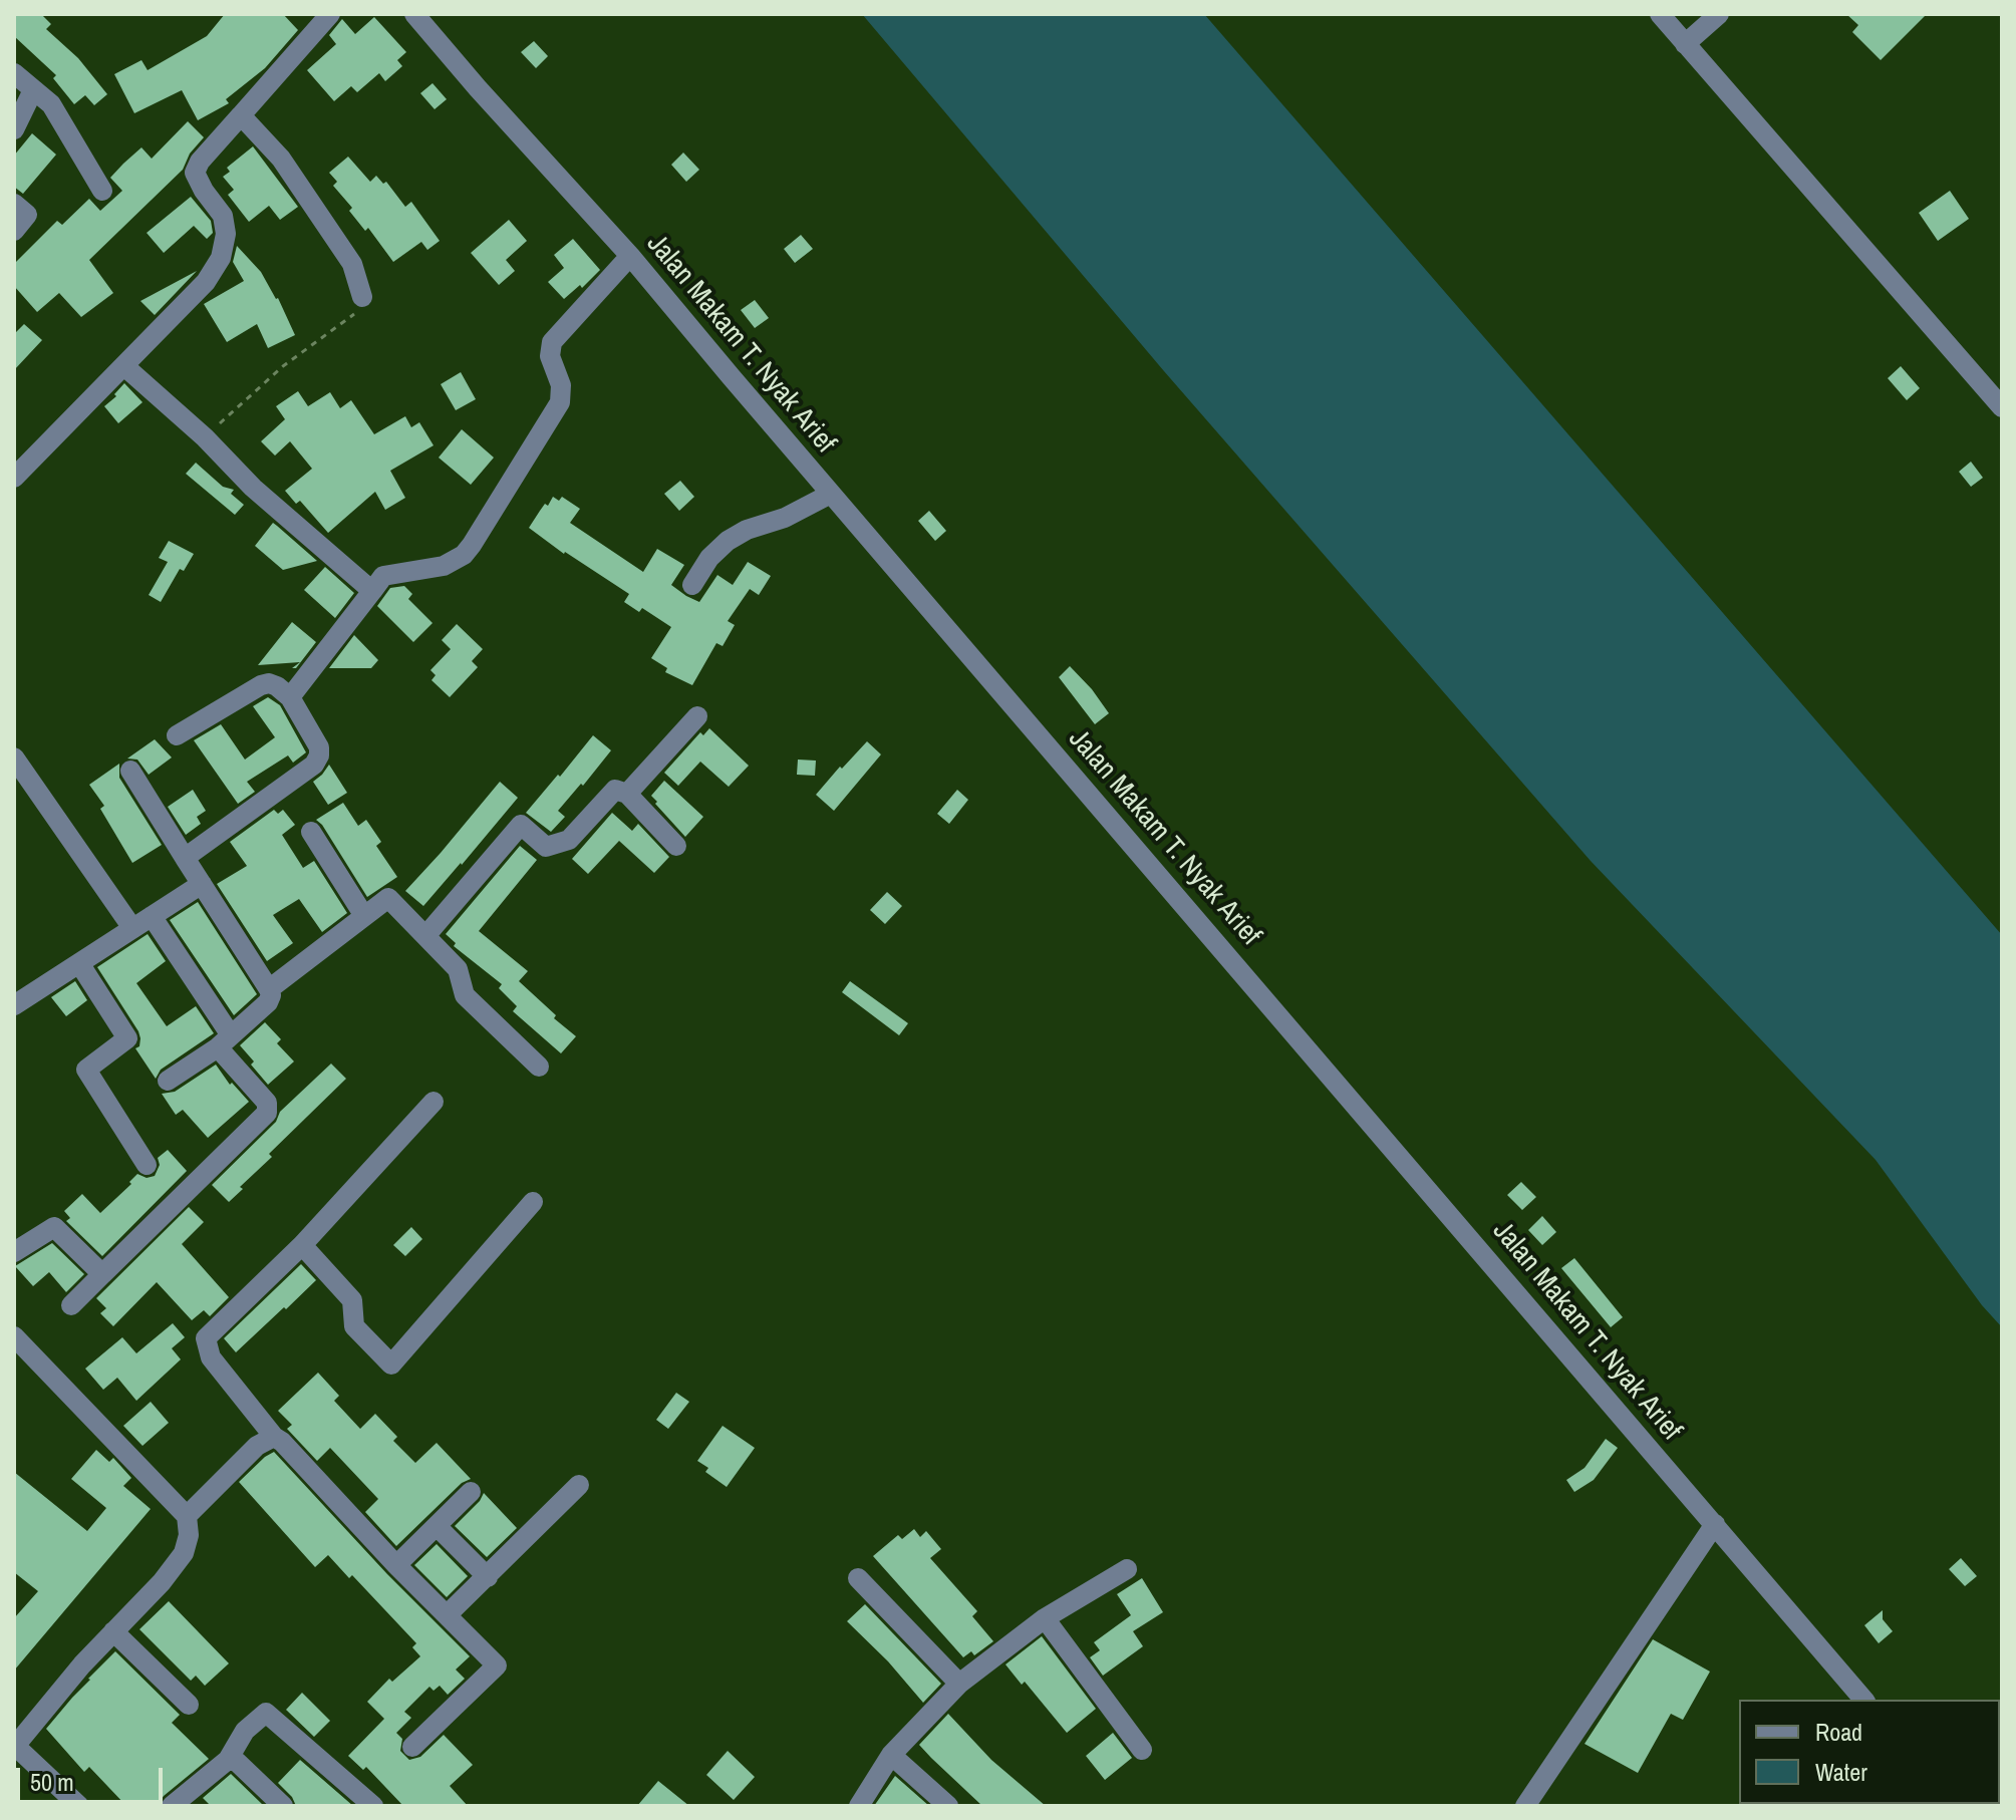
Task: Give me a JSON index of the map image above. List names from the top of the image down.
{
  "streets": {
    "street": ["Jalan Makam T. Nyak Arief"]
  },
  "legend": ["Road", "Water"],
  "scale_bar": "50 m"
}
